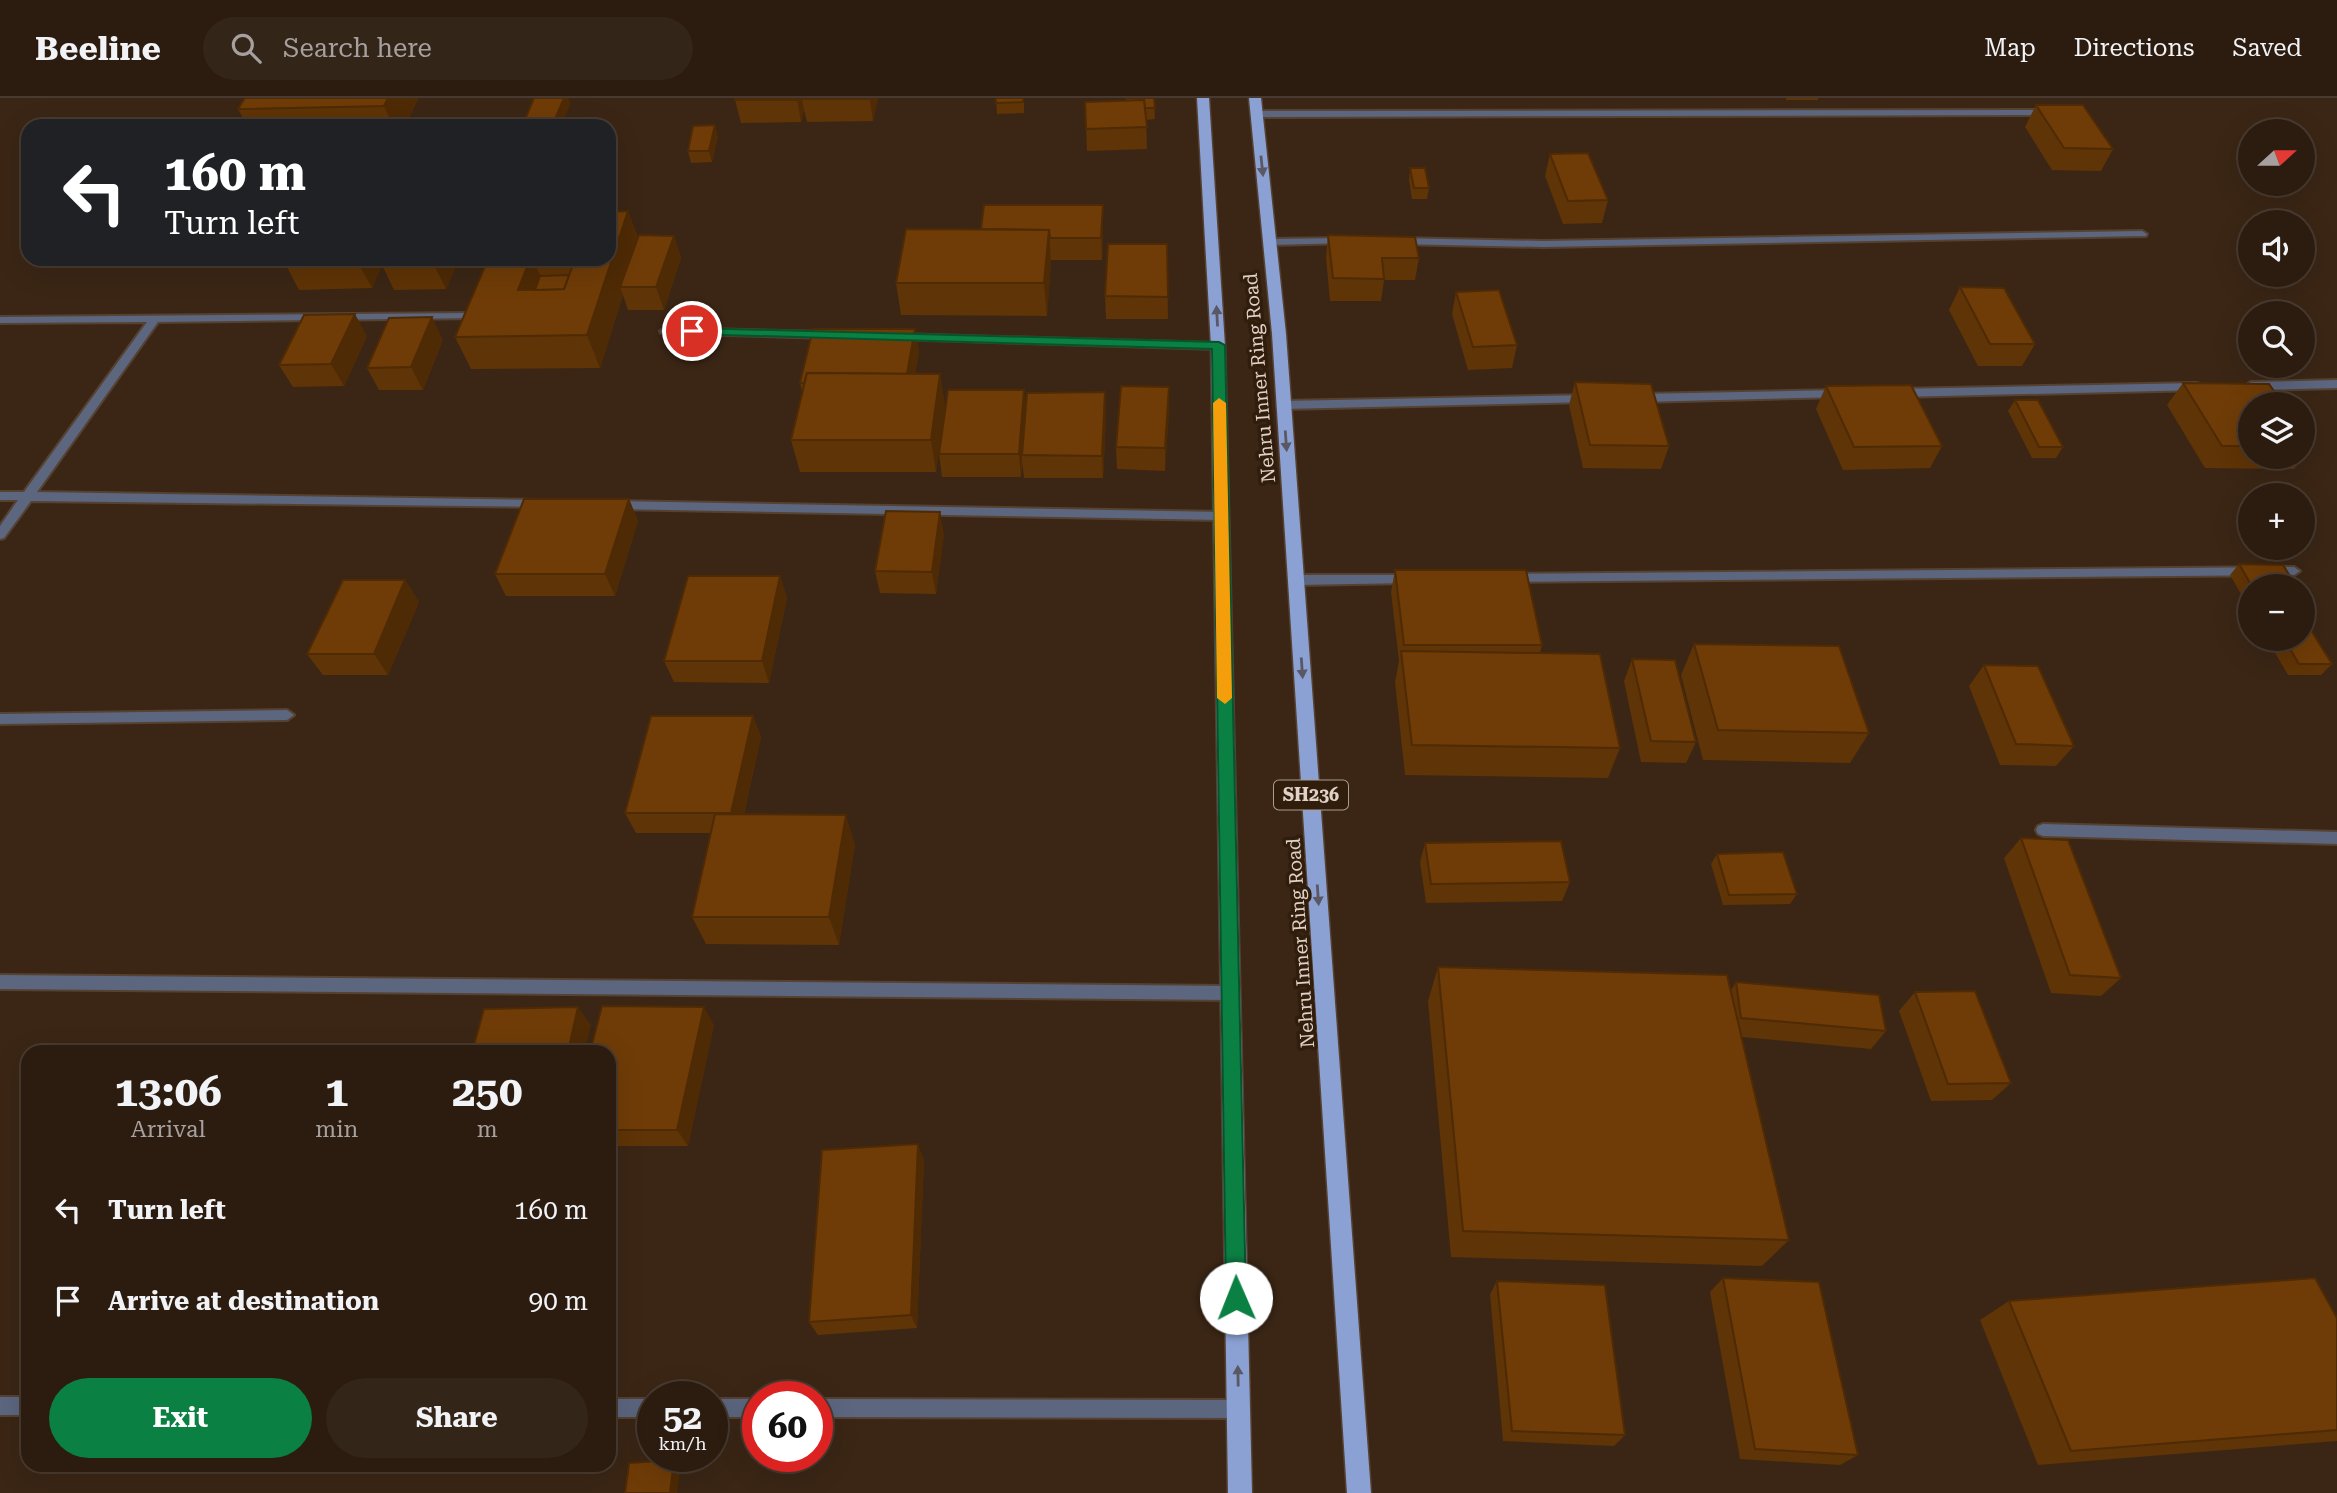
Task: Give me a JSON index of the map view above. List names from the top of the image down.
{
  "streets": {
    "main road": ["Nehru Inner Ring Road", "SH236"]
  },
  "north": "right",
  "page": {
    "header": "Beeline",
    "search": "Search here",
    "nav": ["Map", "Directions", "Saved"],
    "map_buttons": ["+", "−"],
    "turn": ["160 m", "Turn left"],
    "eta": [
      "13:06",
      "Arrival",
      "1",
      "min",
      "250",
      "m"
    ],
    "list": [
      {
        "name": "Turn left",
        "value": "160 m"
      },
      {
        "name": "Arrive at destination",
        "value": "90 m"
      }
    ],
    "buttons": ["Exit", "Share"],
    "speed": "52 km/h",
    "limit": "60"
  }
}
